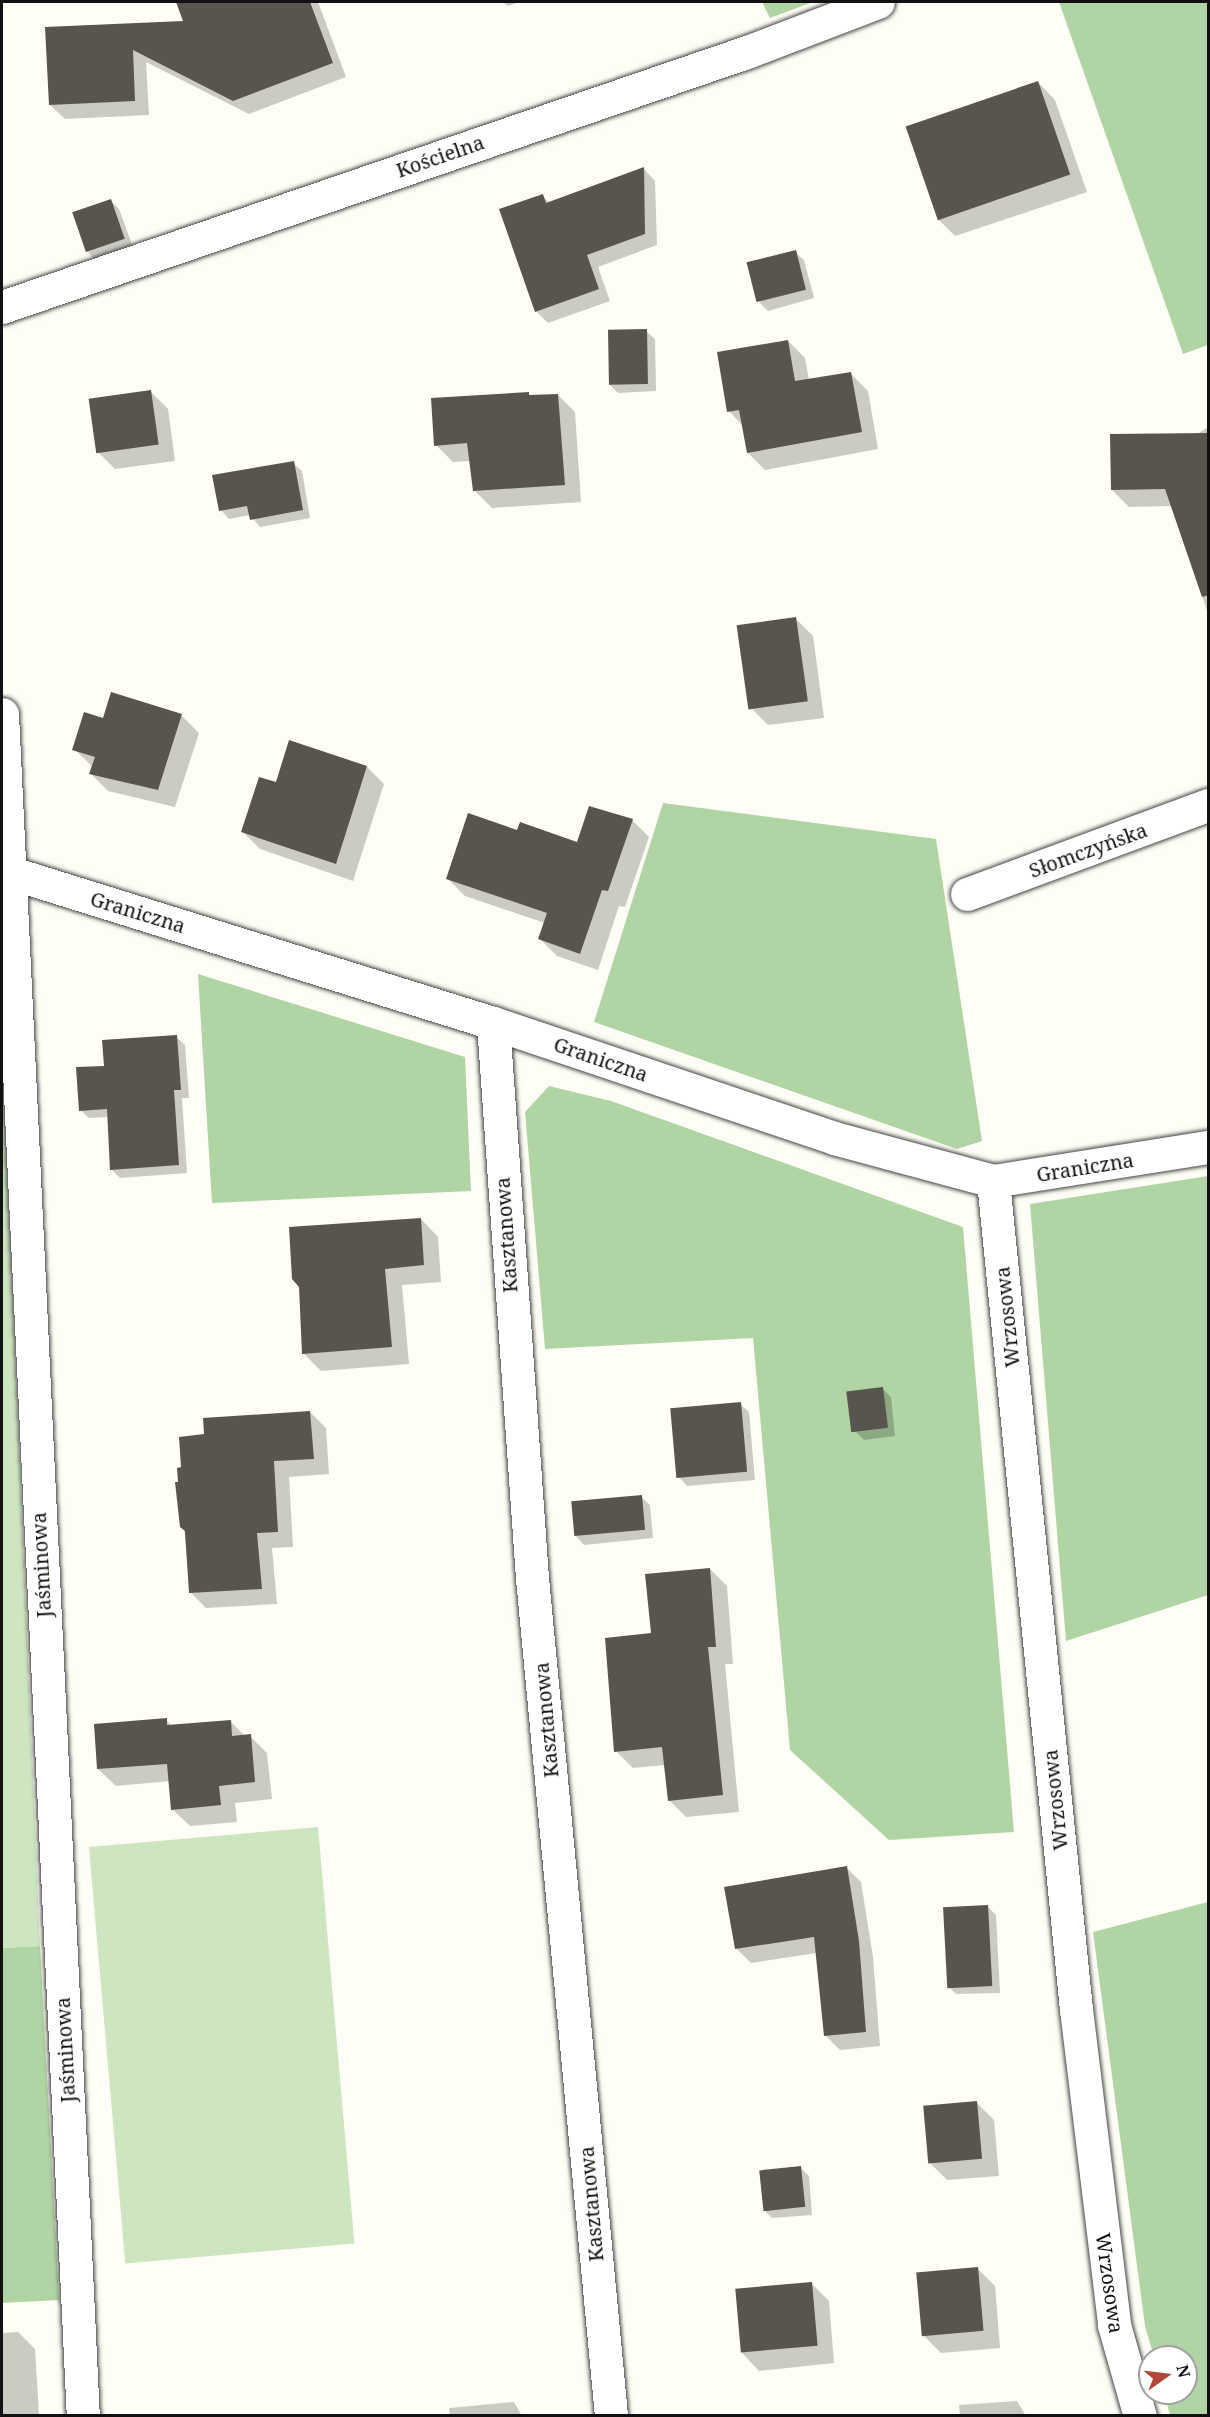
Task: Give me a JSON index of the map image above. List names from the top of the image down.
{
  "streets": {
    "street": [
      "Kościelna",
      "Słomczyńska",
      "Graniczna",
      "Kasztanowa",
      "Wrzosowa",
      "Jaśminowa"
    ]
  },
  "crossings": [
    ["Graniczna", "Kasztanowa"],
    ["Graniczna", "Wrzosowa"],
    ["Graniczna", "Jaśminowa"]
  ],
  "north": "right"
}
